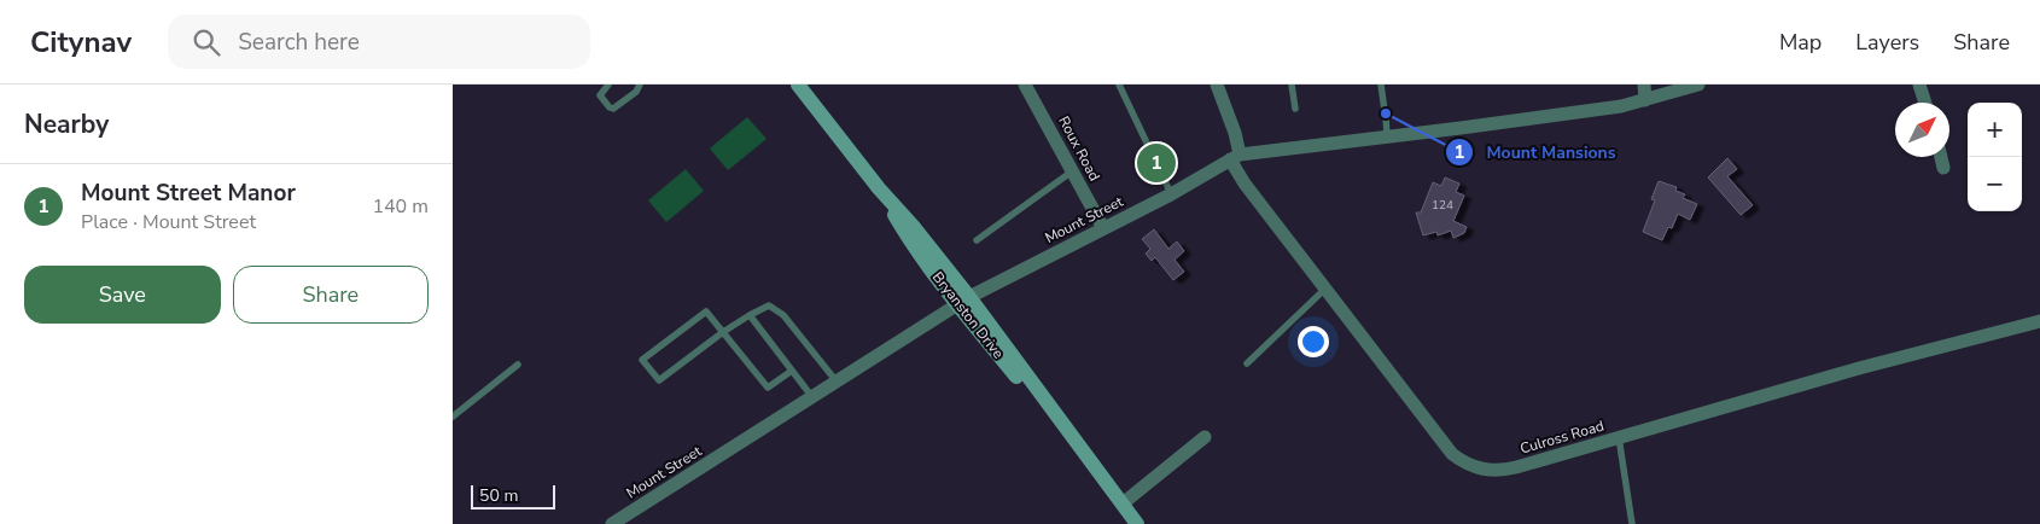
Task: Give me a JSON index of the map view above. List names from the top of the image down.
{
  "streets": {
    "main road": ["Bryanston Drive"],
    "street": ["Roux Road", "Mount Street", "Culross Road"]
  },
  "crossings": [
    ["Roux Road", "Mount Street"],
    ["Mount Street", "Bryanston Drive"],
    ["Mount Street", "Culross Road"]
  ],
  "places": ["Mount Mansions"],
  "house_numbers": ["124"],
  "scale_bar": "50 m",
  "north": "top right",
  "page": {
    "header": "Citynav",
    "search": "Search here",
    "nav": ["Map", "Layers", "Share"],
    "heading": "Nearby",
    "map_buttons": ["+", "−"],
    "pins": "1",
    "list": [
      {
        "mark": "1",
        "name": "Mount Street Manor",
        "note": "Place · Mount Street",
        "value": "140 m"
      }
    ],
    "buttons": ["Save", "Share"],
    "scale": "50 m"
  }
}
